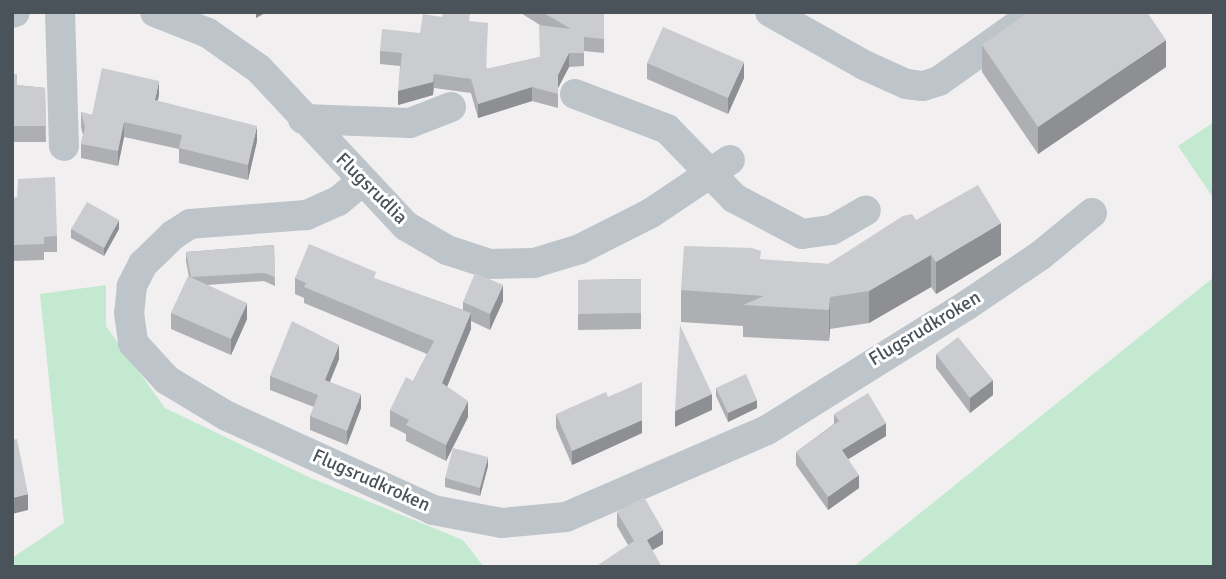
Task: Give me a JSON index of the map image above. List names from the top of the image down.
{
  "streets": {
    "street": ["Flugsrudlia", "Flugsrudkroken"]
  },
  "crossings": [
    ["Flugsrudlia", "Flugsrudkroken"]
  ]
}
